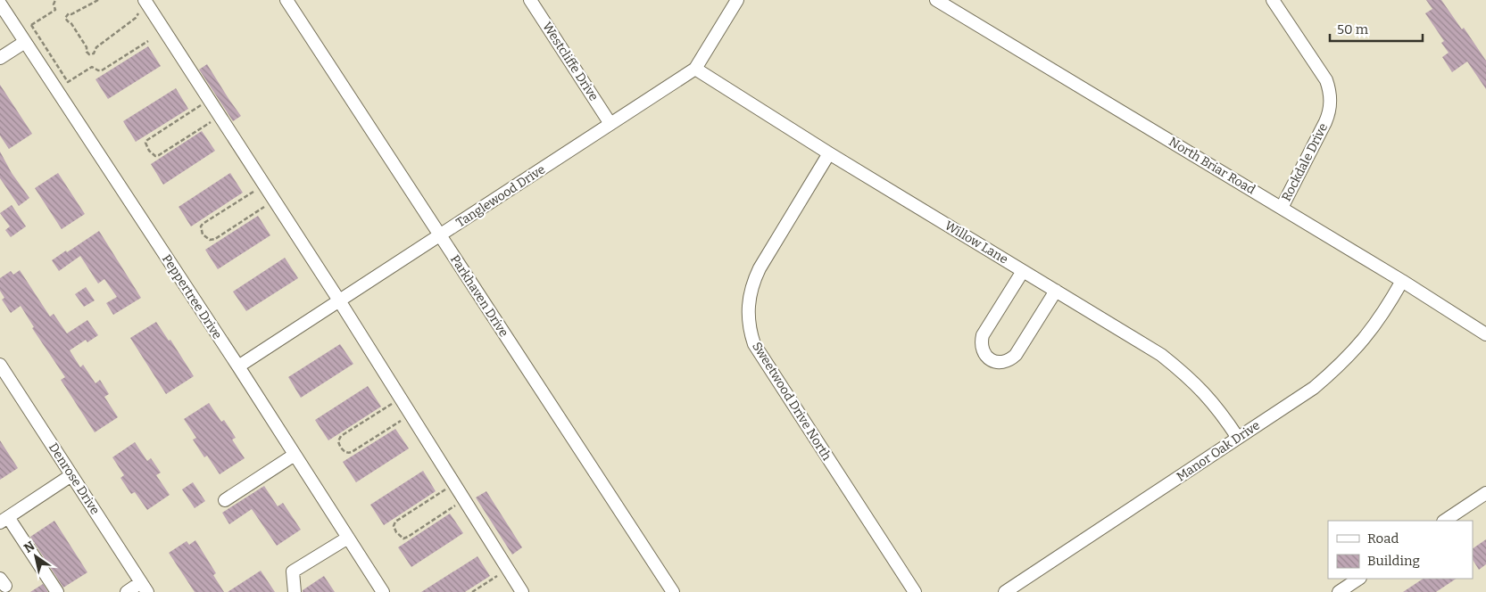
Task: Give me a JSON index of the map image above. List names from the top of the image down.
{
  "streets": {
    "street": [
      "Westcliffe Drive",
      "Rockdale Drive",
      "North Briar Road",
      "Tanglewood Drive",
      "Willow Lane",
      "Parkhaven Drive",
      "Peppertree Drive",
      "Sweetwood Drive North",
      "Manor Oak Drive",
      "Denrose Drive"
    ]
  },
  "crossings": [
    ["Westcliffe Drive", "Tanglewood Drive"],
    ["Rockdale Drive", "North Briar Road"],
    ["North Briar Road", "Manor Oak Drive"],
    ["Tanglewood Drive", "Willow Lane"],
    ["Tanglewood Drive", "Parkhaven Drive"],
    ["Tanglewood Drive", "Peppertree Drive"],
    ["Willow Lane", "Sweetwood Drive North"],
    ["Willow Lane", "Manor Oak Drive"]
  ],
  "legend": ["Road", "Building"],
  "scale_bar": "50 m",
  "north": "top left"
}
